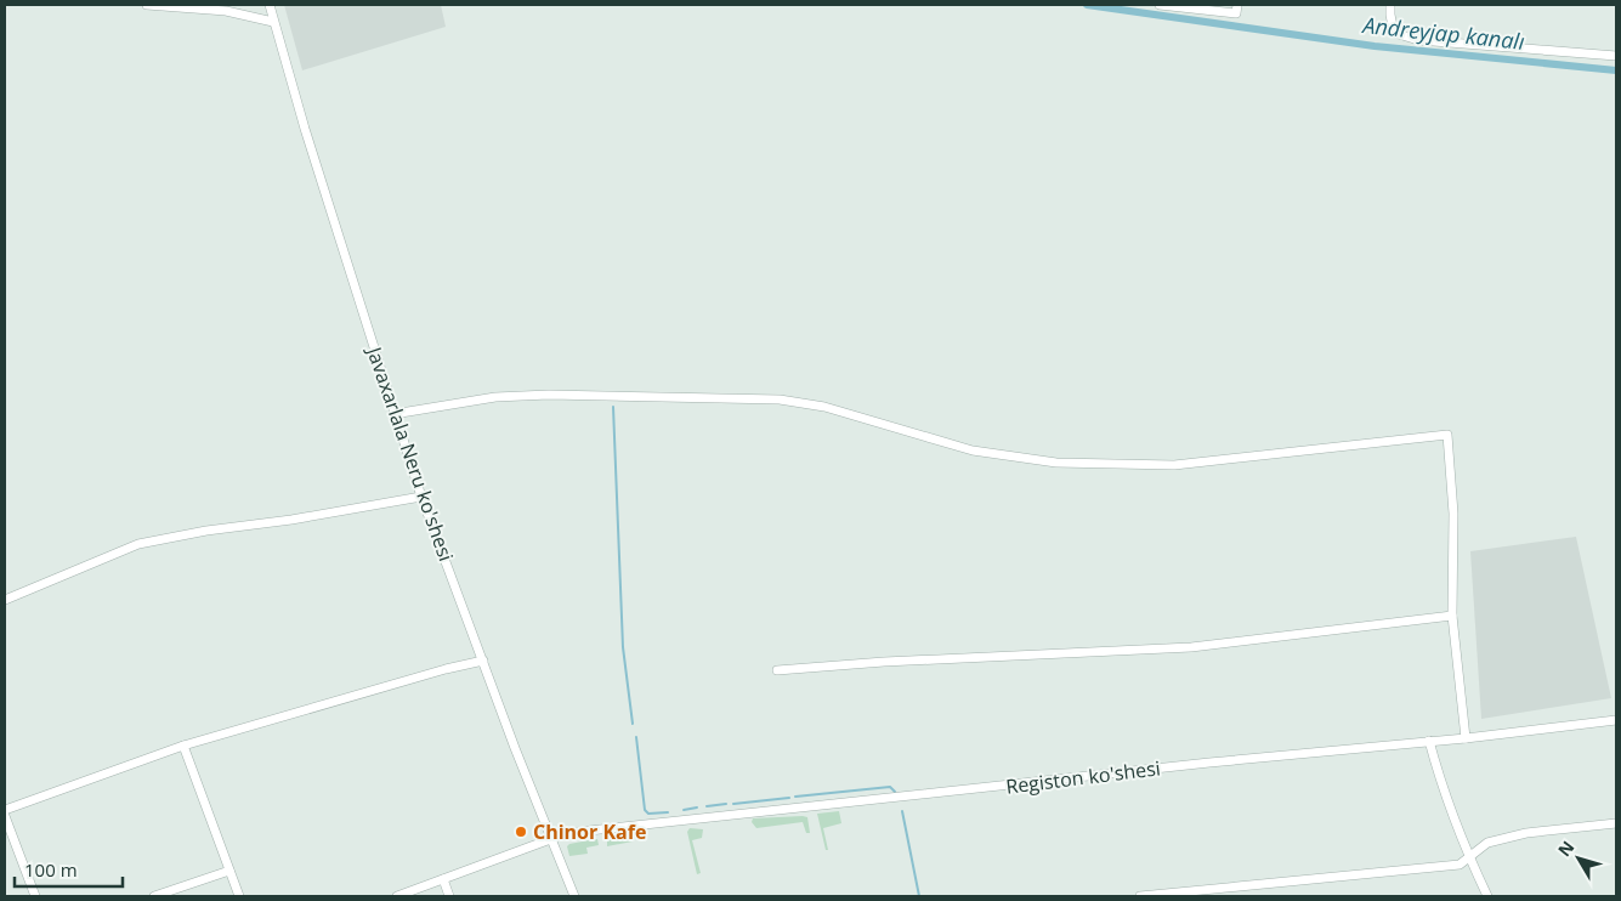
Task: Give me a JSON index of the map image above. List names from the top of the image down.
{
  "streets": {
    "street": ["Javaxarlala Neru ko'shesi", "Registon ko'shesi"]
  },
  "crossings": [
    ["Javaxarlala Neru ko'shesi", "Registon ko'shesi"]
  ],
  "water": ["Andreyjap kanalı"],
  "places": ["Chinor Kafe"],
  "scale_bar": "100 m",
  "north": "top left"
}
